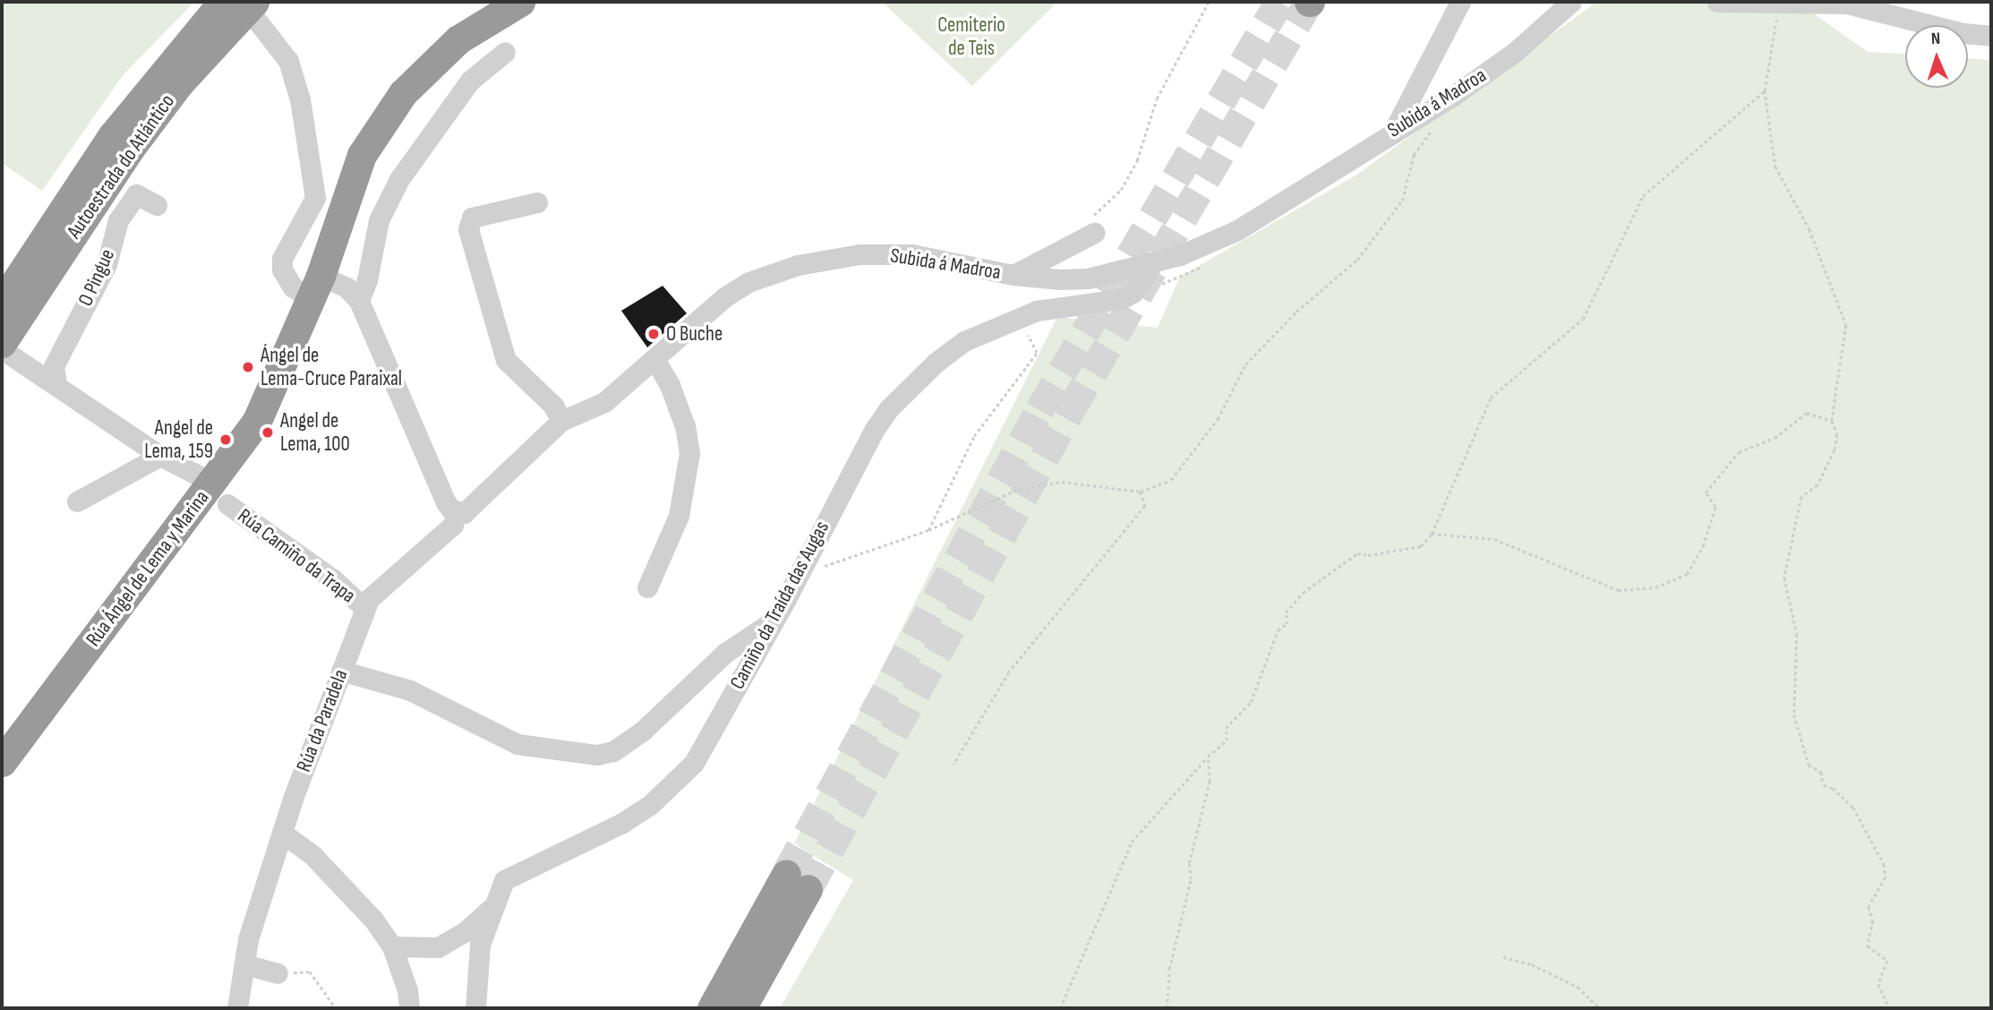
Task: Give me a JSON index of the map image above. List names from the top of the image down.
{
  "streets": {
    "highway": ["Autoestrada do Atlántico", "Rúa Ángel de Lema y Marina"],
    "street": [
      "Subida á Madroa",
      "O Pingue",
      "Rúa Camiño da Trapa",
      "Camiño da Traída das Augas",
      "Rúa da Paradela"
    ]
  },
  "crossings": [
    ["Subida á Madroa", "Camiño da Traída das Augas"],
    ["Subida á Madroa", "Rúa da Paradela"],
    ["O Pingue", "Rúa Camiño da Trapa"],
    ["Rúa Camiño da Trapa", "Rúa Ángel de Lema y Marina"],
    ["Rúa Camiño da Trapa", "Rúa da Paradela"]
  ],
  "parks": ["Cemiterio de Teis"],
  "places": [
    "O Buche",
    "Ángel de Lema-Cruce Paraixal",
    "Angel de Lema, 100",
    "Angel de Lema, 159"
  ],
  "north": "top"
}
